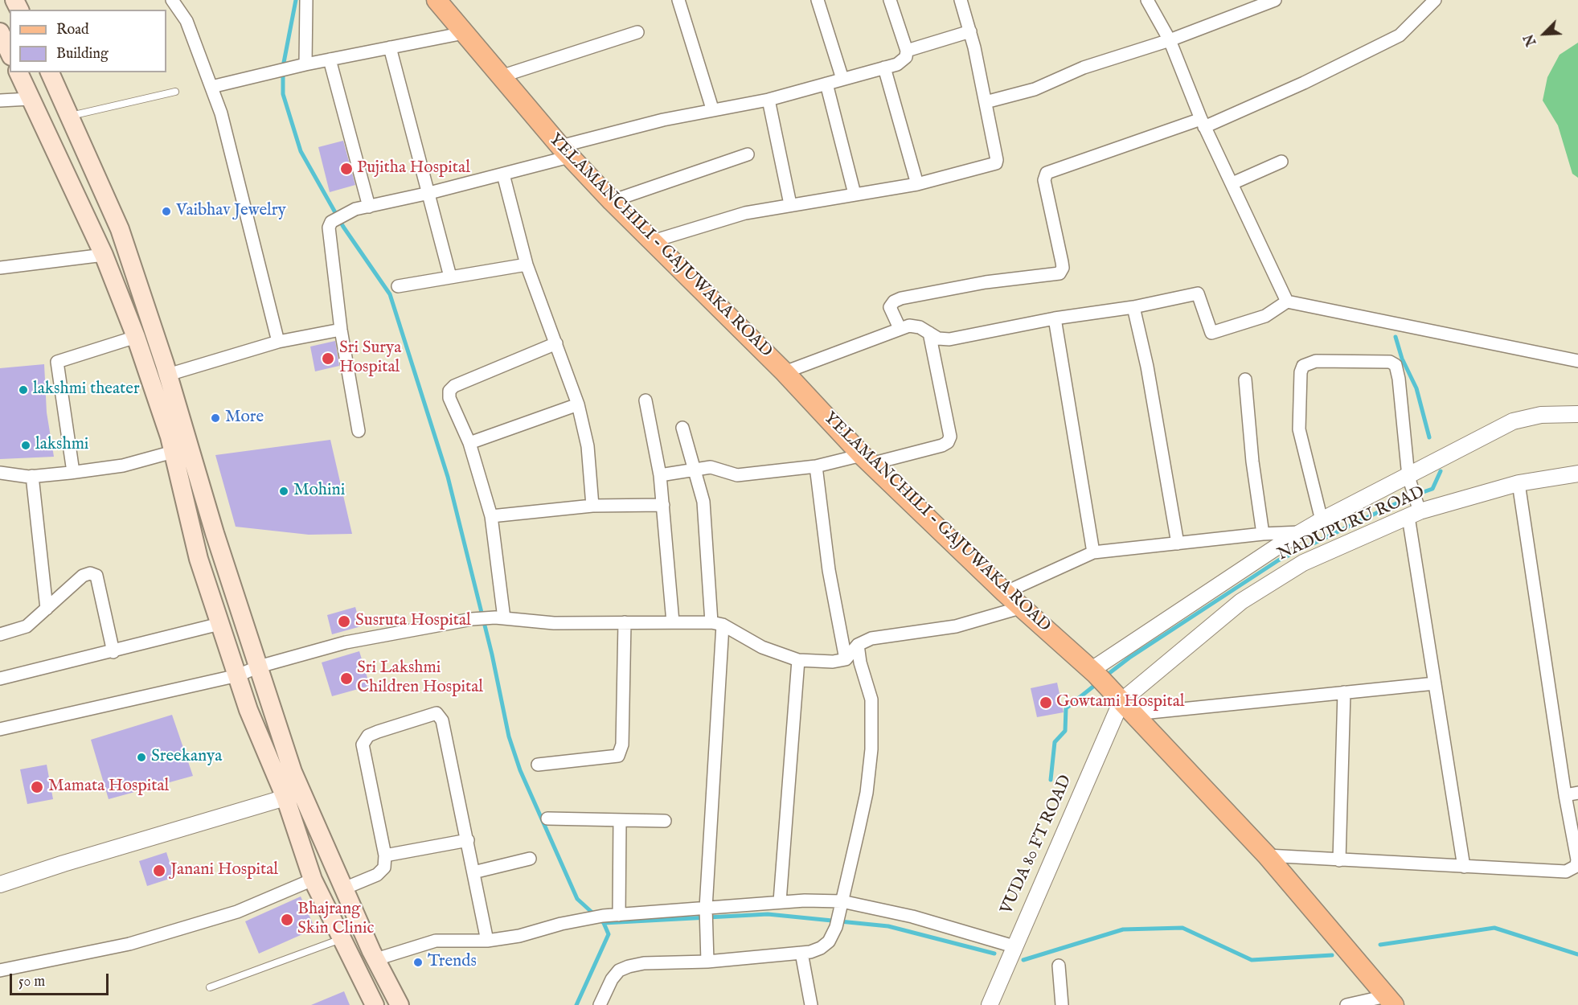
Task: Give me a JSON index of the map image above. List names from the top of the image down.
{
  "streets": {
    "main road": ["YELAMANCHILI - GAJUWAKA ROAD"],
    "street": ["NADUPURU ROAD", "VUDA 80 FT ROAD"]
  },
  "crossings": [
    ["YELAMANCHILI - GAJUWAKA ROAD", "NADUPURU ROAD"],
    ["YELAMANCHILI - GAJUWAKA ROAD", "VUDA 80 FT ROAD"],
    ["NADUPURU ROAD", "VUDA 80 FT ROAD"]
  ],
  "places": [
    "Pujitha Hospital",
    "Vaibhav Jewelry",
    "Sri Surya Hospital",
    "lakshmi theater",
    "More",
    "lakshmi",
    "Mohini",
    "Susruta Hospital",
    "Sri Lakshmi Children Hospital",
    "Gowtami Hospital",
    "Sreekanya",
    "Mamata Hospital",
    "Janani Hospital",
    "Bhajrang Skin Clinic",
    "Trends"
  ],
  "legend": ["Road", "Building"],
  "scale_bar": "50 m",
  "north": "bottom left"
}
